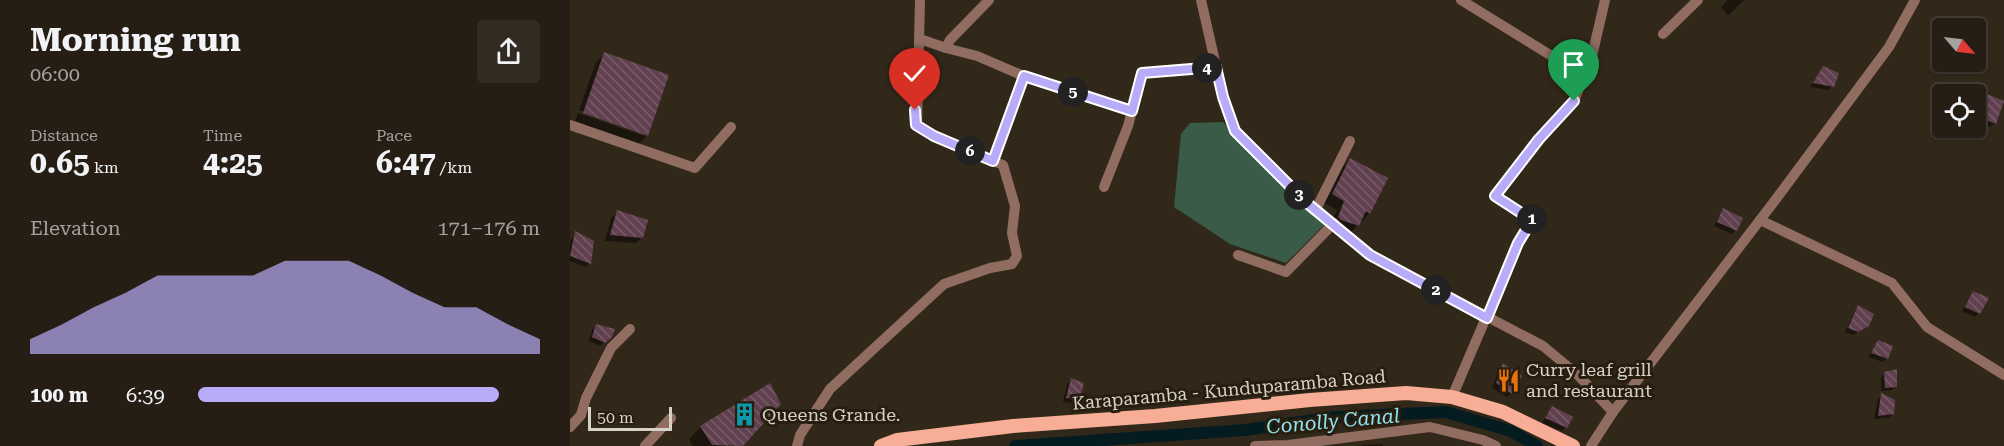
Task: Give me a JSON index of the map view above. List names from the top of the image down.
{
  "streets": {
    "main road": ["Karaparamba - Kunduparamba Road"]
  },
  "water": ["Conolly Canal"],
  "places": {
    "restaurant": ["Curry leaf grill and restaurant"],
    "building": ["Queens Grande."]
  },
  "scale_bar": "50 m",
  "north": "bottom right",
  "page": {
    "heading": ["Morning run", "06:00"],
    "pins": [
      "4",
      "5",
      "6",
      "3",
      "1",
      "2"
    ],
    "stats": [
      ["Distance", "0.65 km"],
      ["Time", "4:25"],
      ["Pace", "6:47 /km"]
    ],
    "chart": ["Elevation", "171–176 m"],
    "list": [
      {
        "name": "100 m",
        "note": "6:39"
      }
    ],
    "scale": "50 m"
  }
}
